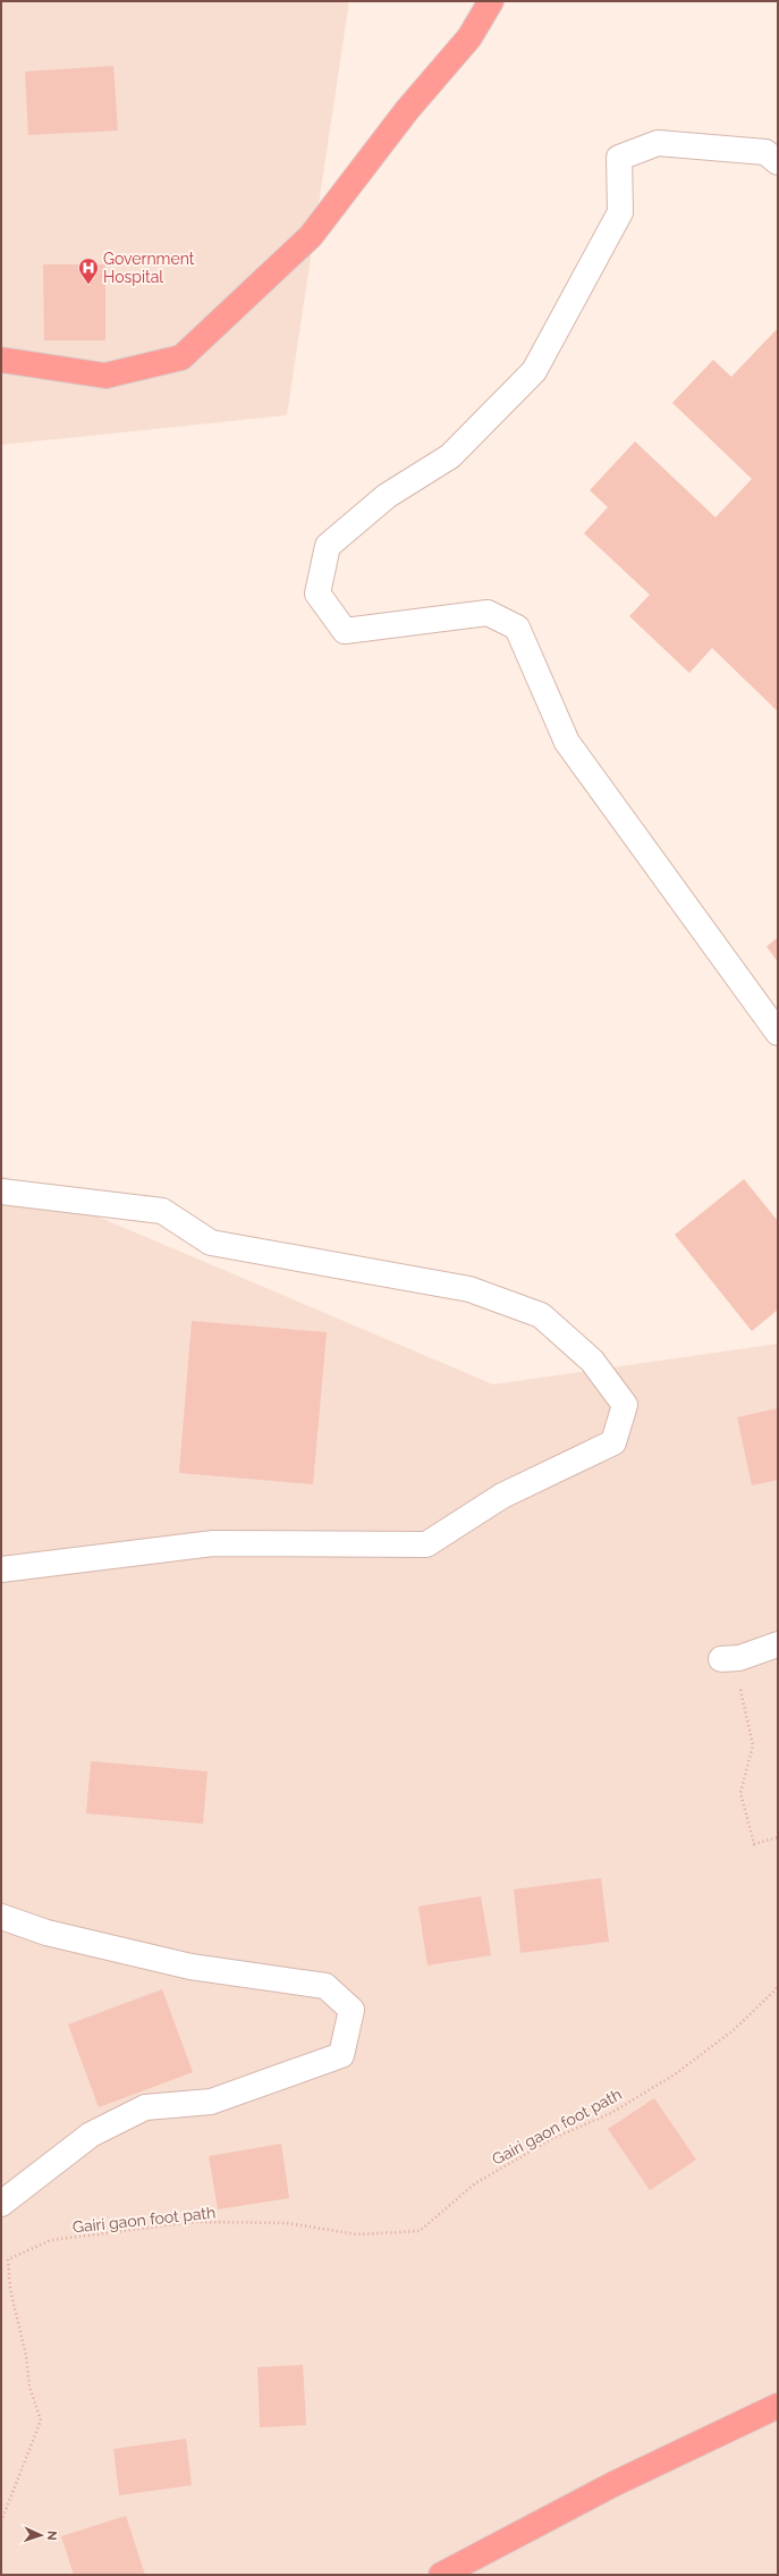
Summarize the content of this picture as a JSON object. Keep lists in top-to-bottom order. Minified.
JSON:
{"streets":{"path":["Gairi gaon foot path"]},"places":{"hospital":["Government Hospital"]},"north":"right"}
